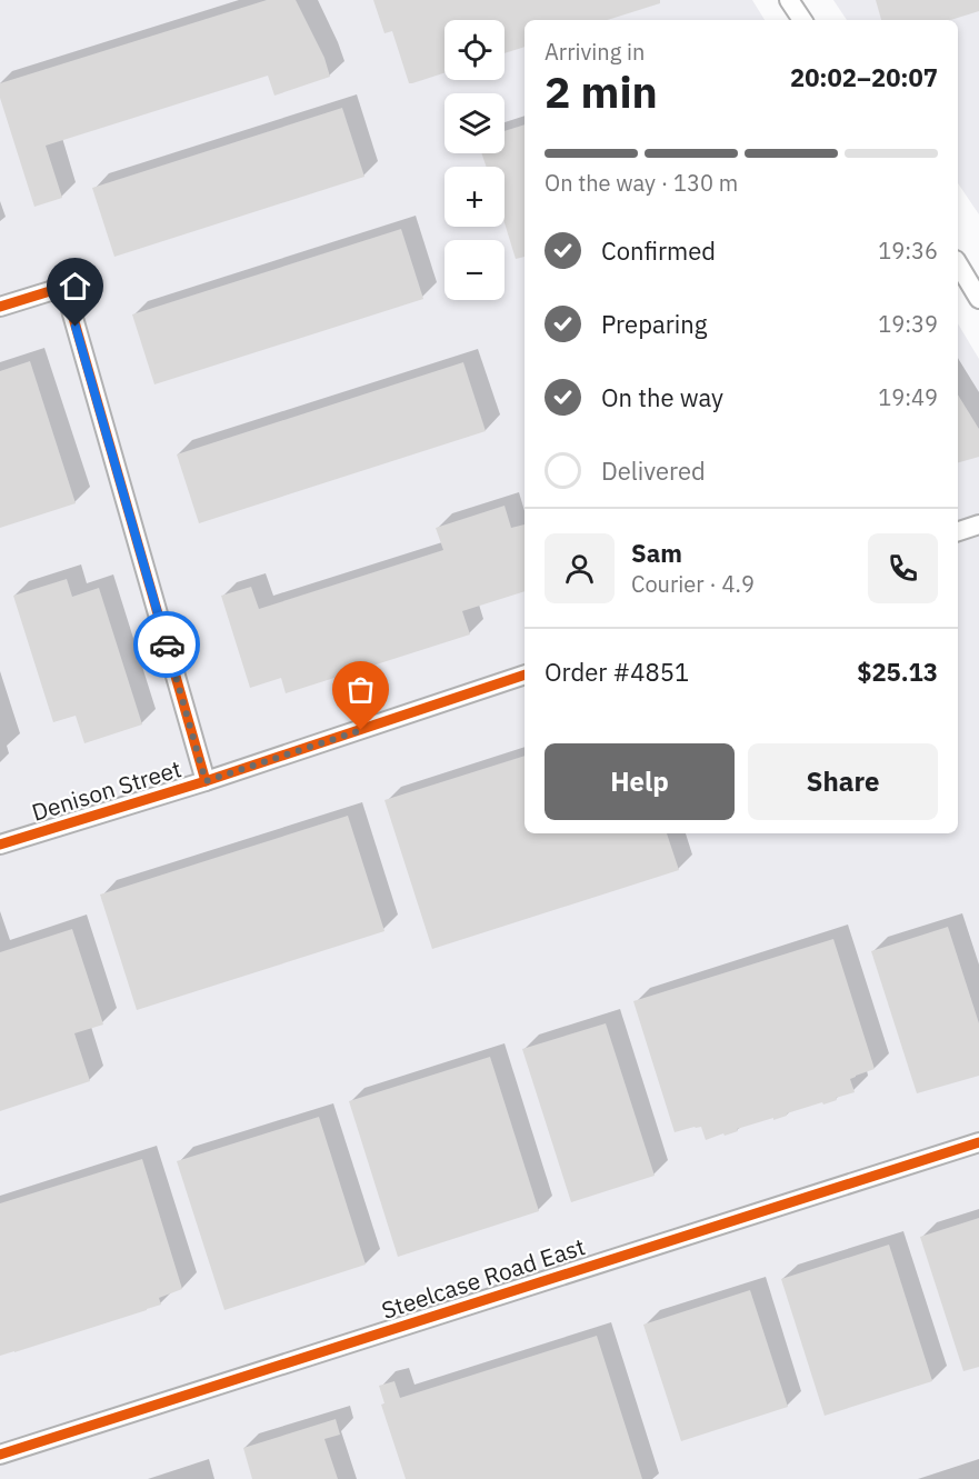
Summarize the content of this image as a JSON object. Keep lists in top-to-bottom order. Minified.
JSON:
{"streets":{"street":["Denison Street","Steelcase Road East"]},"page":{"map_buttons":["+","−"],"heading":["2 min","Arriving in","20:02–20:07"],"panel":["Sam","Courier · 4.9","Order #4851","$25.13"],"bar":"On the way · 130 m","list":[["Confirmed","19:36"],["Preparing","19:39"],["On the way","19:49"],"Delivered"],"buttons":["Help","Share"]}}
